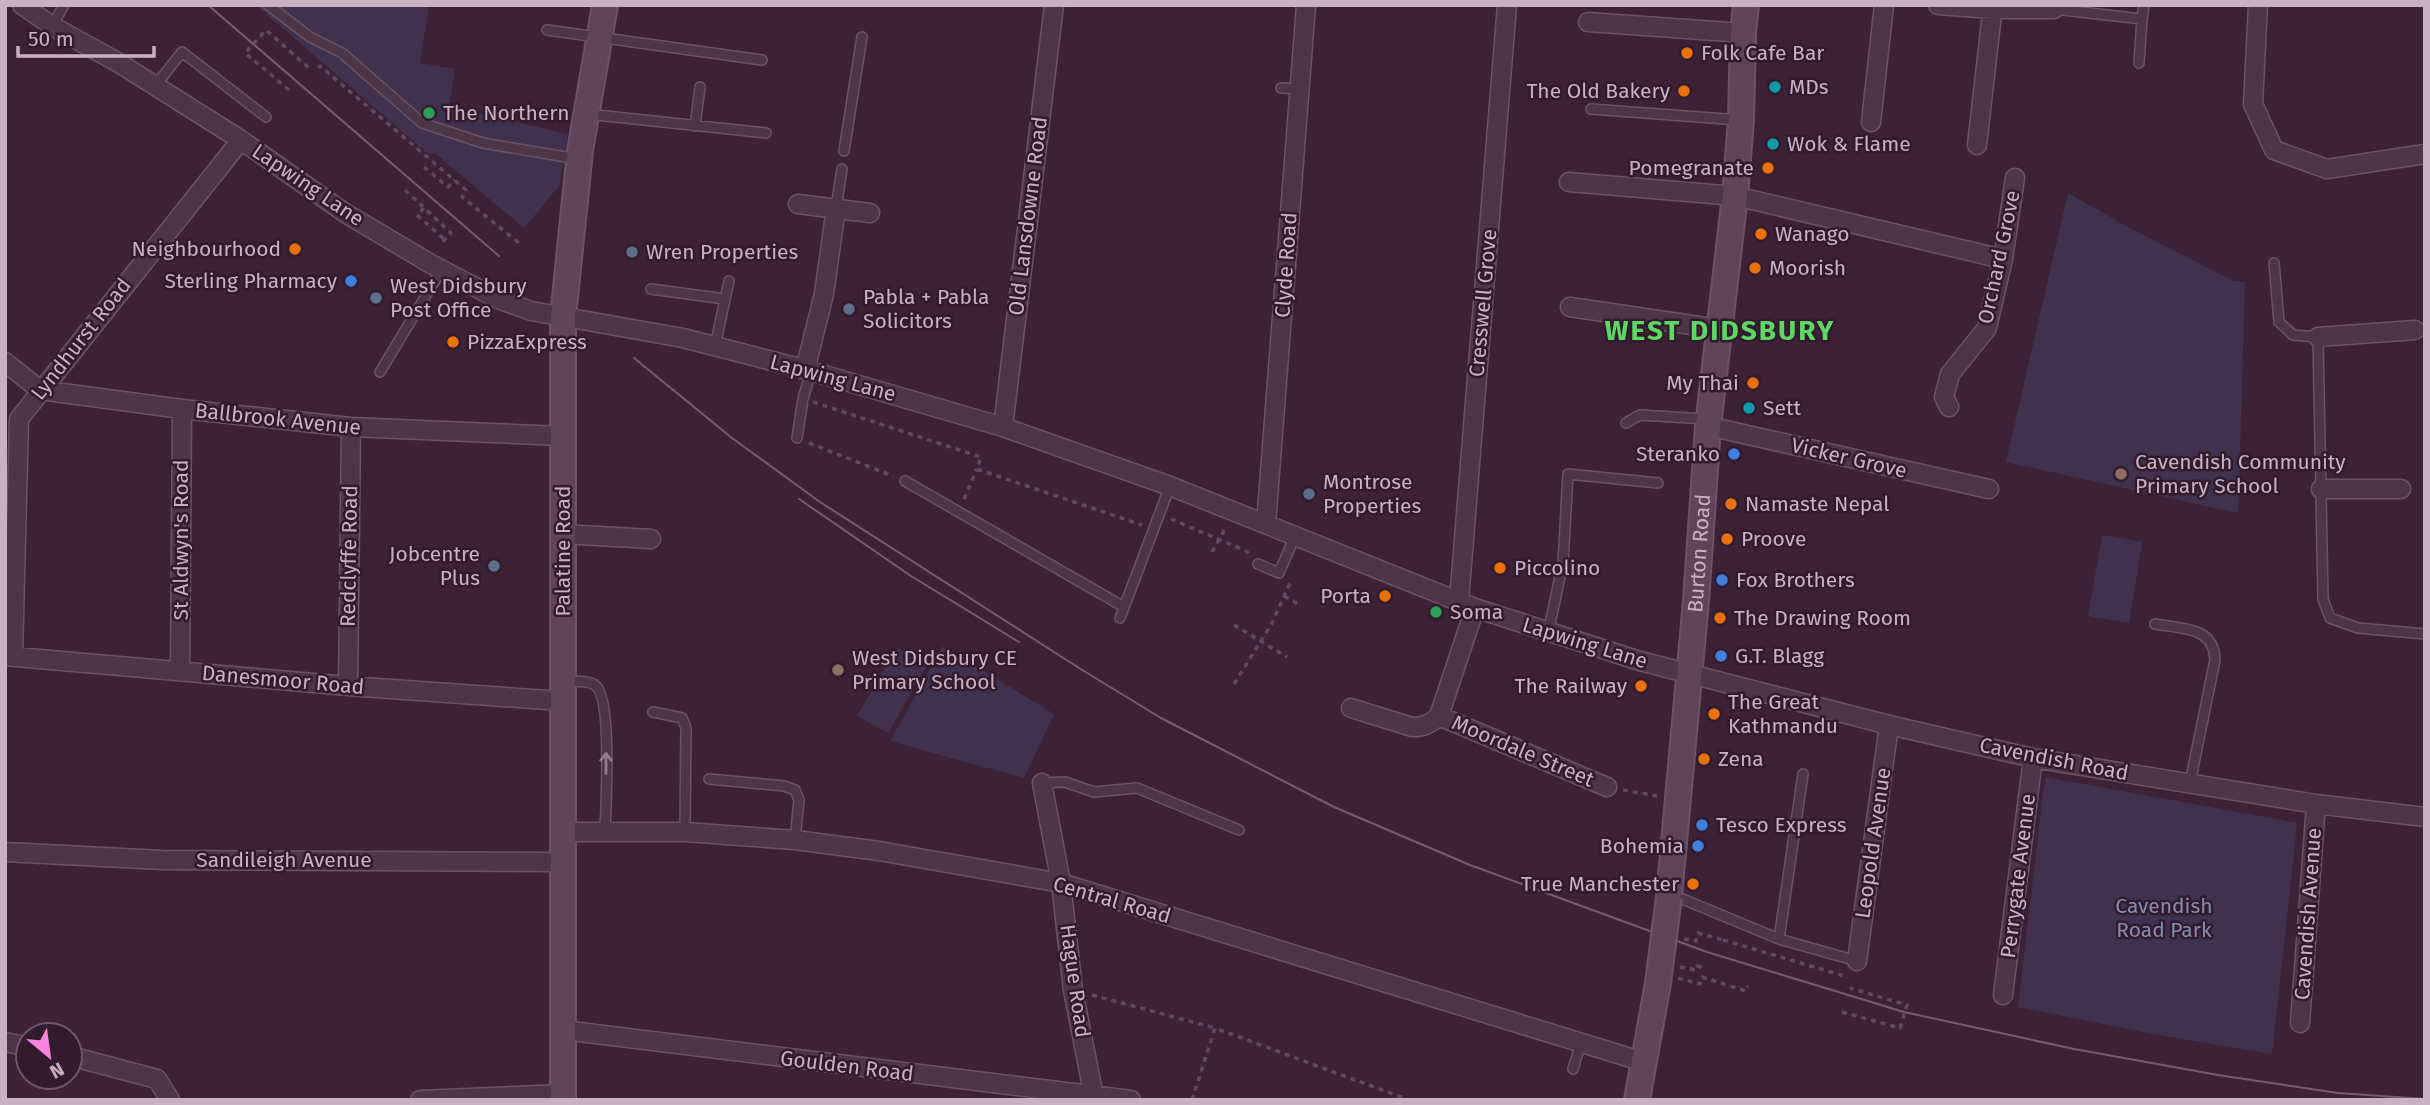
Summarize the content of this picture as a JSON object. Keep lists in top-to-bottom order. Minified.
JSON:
{"streets":{"street":["Lapwing Lane","Old Lansdowne Road","Orchard Grove","Clyde Road","Cresswell Grove","Lyndhurst Road","Ballbrook Avenue","Vicker Grove","St Aldwyn's Road","Palatine Road","Burton Road","Redclyffe Road","Danesmoor Road","Moordale Street","Cavendish Road","Leopold Avenue","Sandileigh Avenue","Perrygate Avenue","Central Road","Cavendish Avenue","Hague Road","Goulden Road"]},"crossings":[["Lapwing Lane","Old Lansdowne Road"],["Lapwing Lane","Clyde Road"],["Lapwing Lane","Cresswell Grove"],["Lapwing Lane","Lyndhurst Road"],["Lapwing Lane","Palatine Road"],["Lapwing Lane","Burton Road"],["Lapwing Lane","Cavendish Road"],["Cresswell Grove","Moordale Street"],["Lyndhurst Road","Ballbrook Avenue"],["Lyndhurst Road","Danesmoor Road"],["Ballbrook Avenue","St Aldwyn's Road"],["Ballbrook Avenue","Palatine Road"],["Ballbrook Avenue","Redclyffe Road"],["Vicker Grove","Burton Road"],["St Aldwyn's Road","Danesmoor Road"],["Palatine Road","Danesmoor Road"],["Palatine Road","Sandileigh Avenue"],["Palatine Road","Central Road"],["Palatine Road","Goulden Road"],["Burton Road","Cavendish Road"],["Burton Road","Central Road"],["Redclyffe Road","Danesmoor Road"],["Cavendish Road","Leopold Avenue"],["Cavendish Road","Perrygate Avenue"],["Cavendish Road","Cavendish Avenue"],["Central Road","Hague Road"],["Hague Road","Goulden Road"]],"districts":["WEST DIDSBURY"],"parks":["Cavendish Road Park"],"places":["Folk Cafe Bar","MDs","The Old Bakery","The Northern","Wok & Flame","Pomegranate","Wanago","Neighbourhood","Wren Properties","Moorish","Sterling Pharmacy","West Didsbury Post Office","Pabla + Pabla Solicitors","PizzaExpress","My Thai","Sett","Steranko","Cavendish Community Primary School","Montrose Properties","Namaste Nepal","Proove","Jobcentre Plus","Piccolino","Fox Brothers","Porta","Soma","The Drawing Room","G.T. Blagg","West Didsbury CE Primary School","The Railway","The Great Kathmandu","Zena","Tesco Express","Bohemia","True Manchester"],"scale_bar":"50 m","north":"bottom right"}
